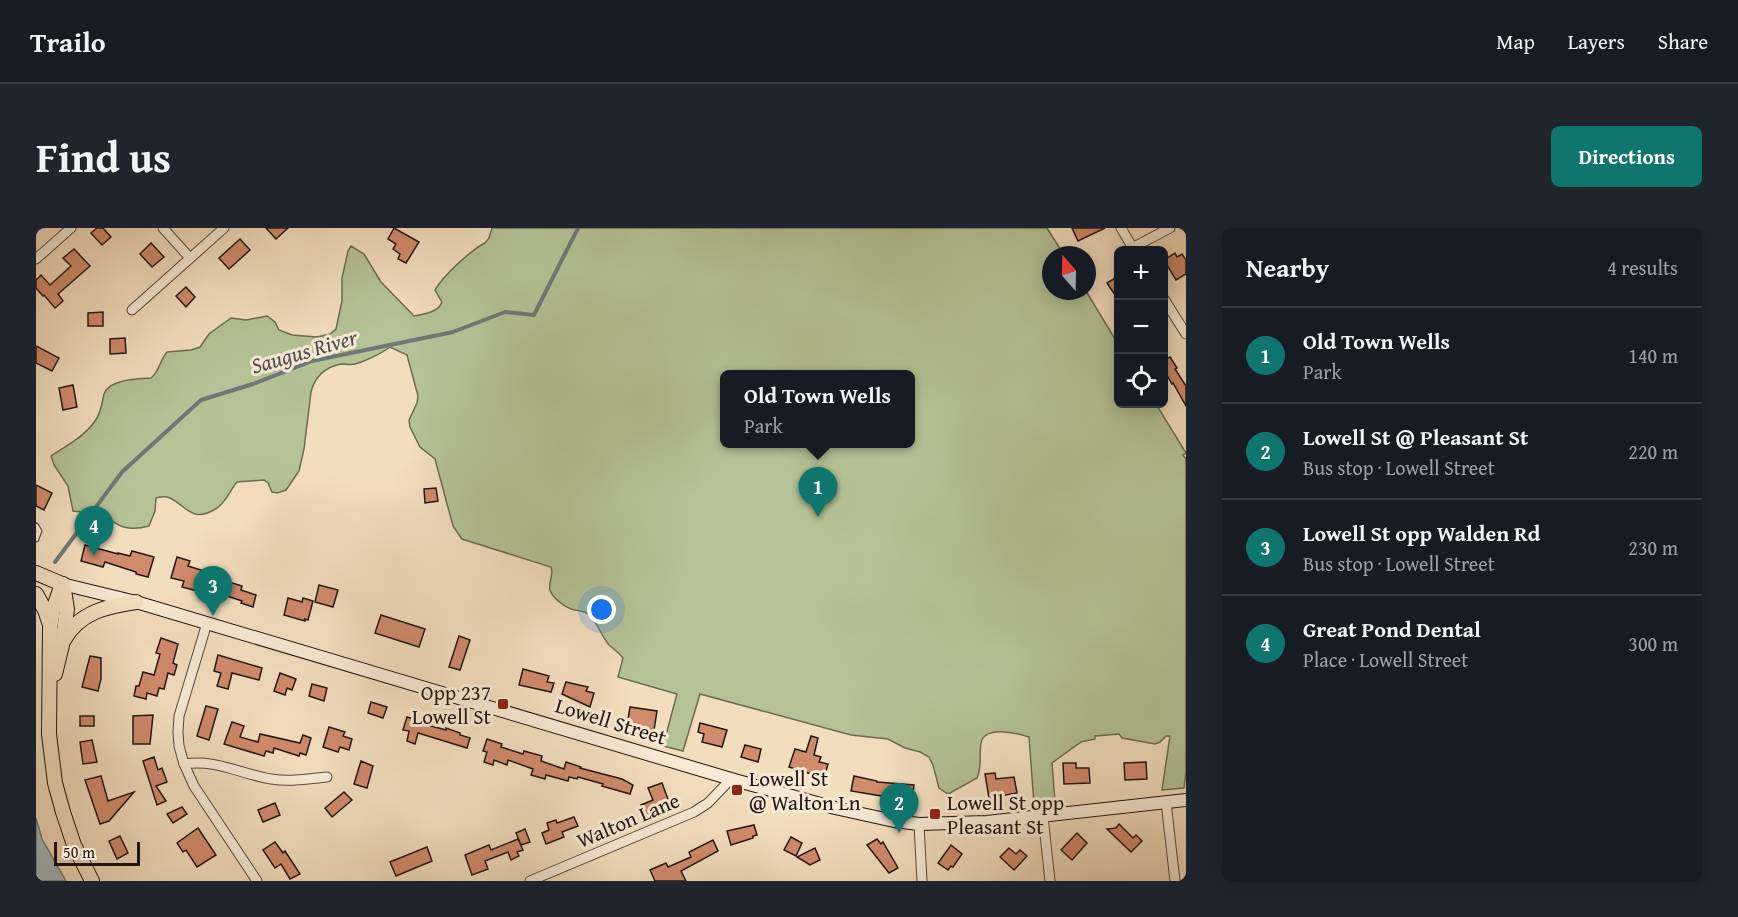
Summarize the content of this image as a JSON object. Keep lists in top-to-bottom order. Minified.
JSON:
{"streets":{"main road":["Lowell Street"],"street":["Walton Lane"]},"crossings":[["Lowell Street","Walton Lane"]],"water":["Saugus River"],"places":{"transit":["Opp 237 Lowell St","Lowell St @ Walton Ln","Lowell St opp Pleasant St"]},"scale_bar":"50 m","north":"top","page":{"header":"Trailo","nav":["Map","Layers","Share"],"title":"Find us","buttons":"Directions","heading":["Nearby","4 results"],"map_buttons":["+","−"],"list":[{"mark":"1","name":"Old Town Wells","note":"Park","value":"140 m"},{"mark":"2","name":"Lowell St @ Pleasant St","note":"Bus stop · Lowell Street","value":"220 m"},{"mark":"3","name":"Lowell St opp Walden Rd","note":"Bus stop · Lowell Street","value":"230 m"},{"mark":"4","name":"Great Pond Dental","note":"Place · Lowell Street","value":"300 m"}],"popup":["Old Town Wells","Park"],"pins":["1","4","3","2"],"scale":"50 m"}}
